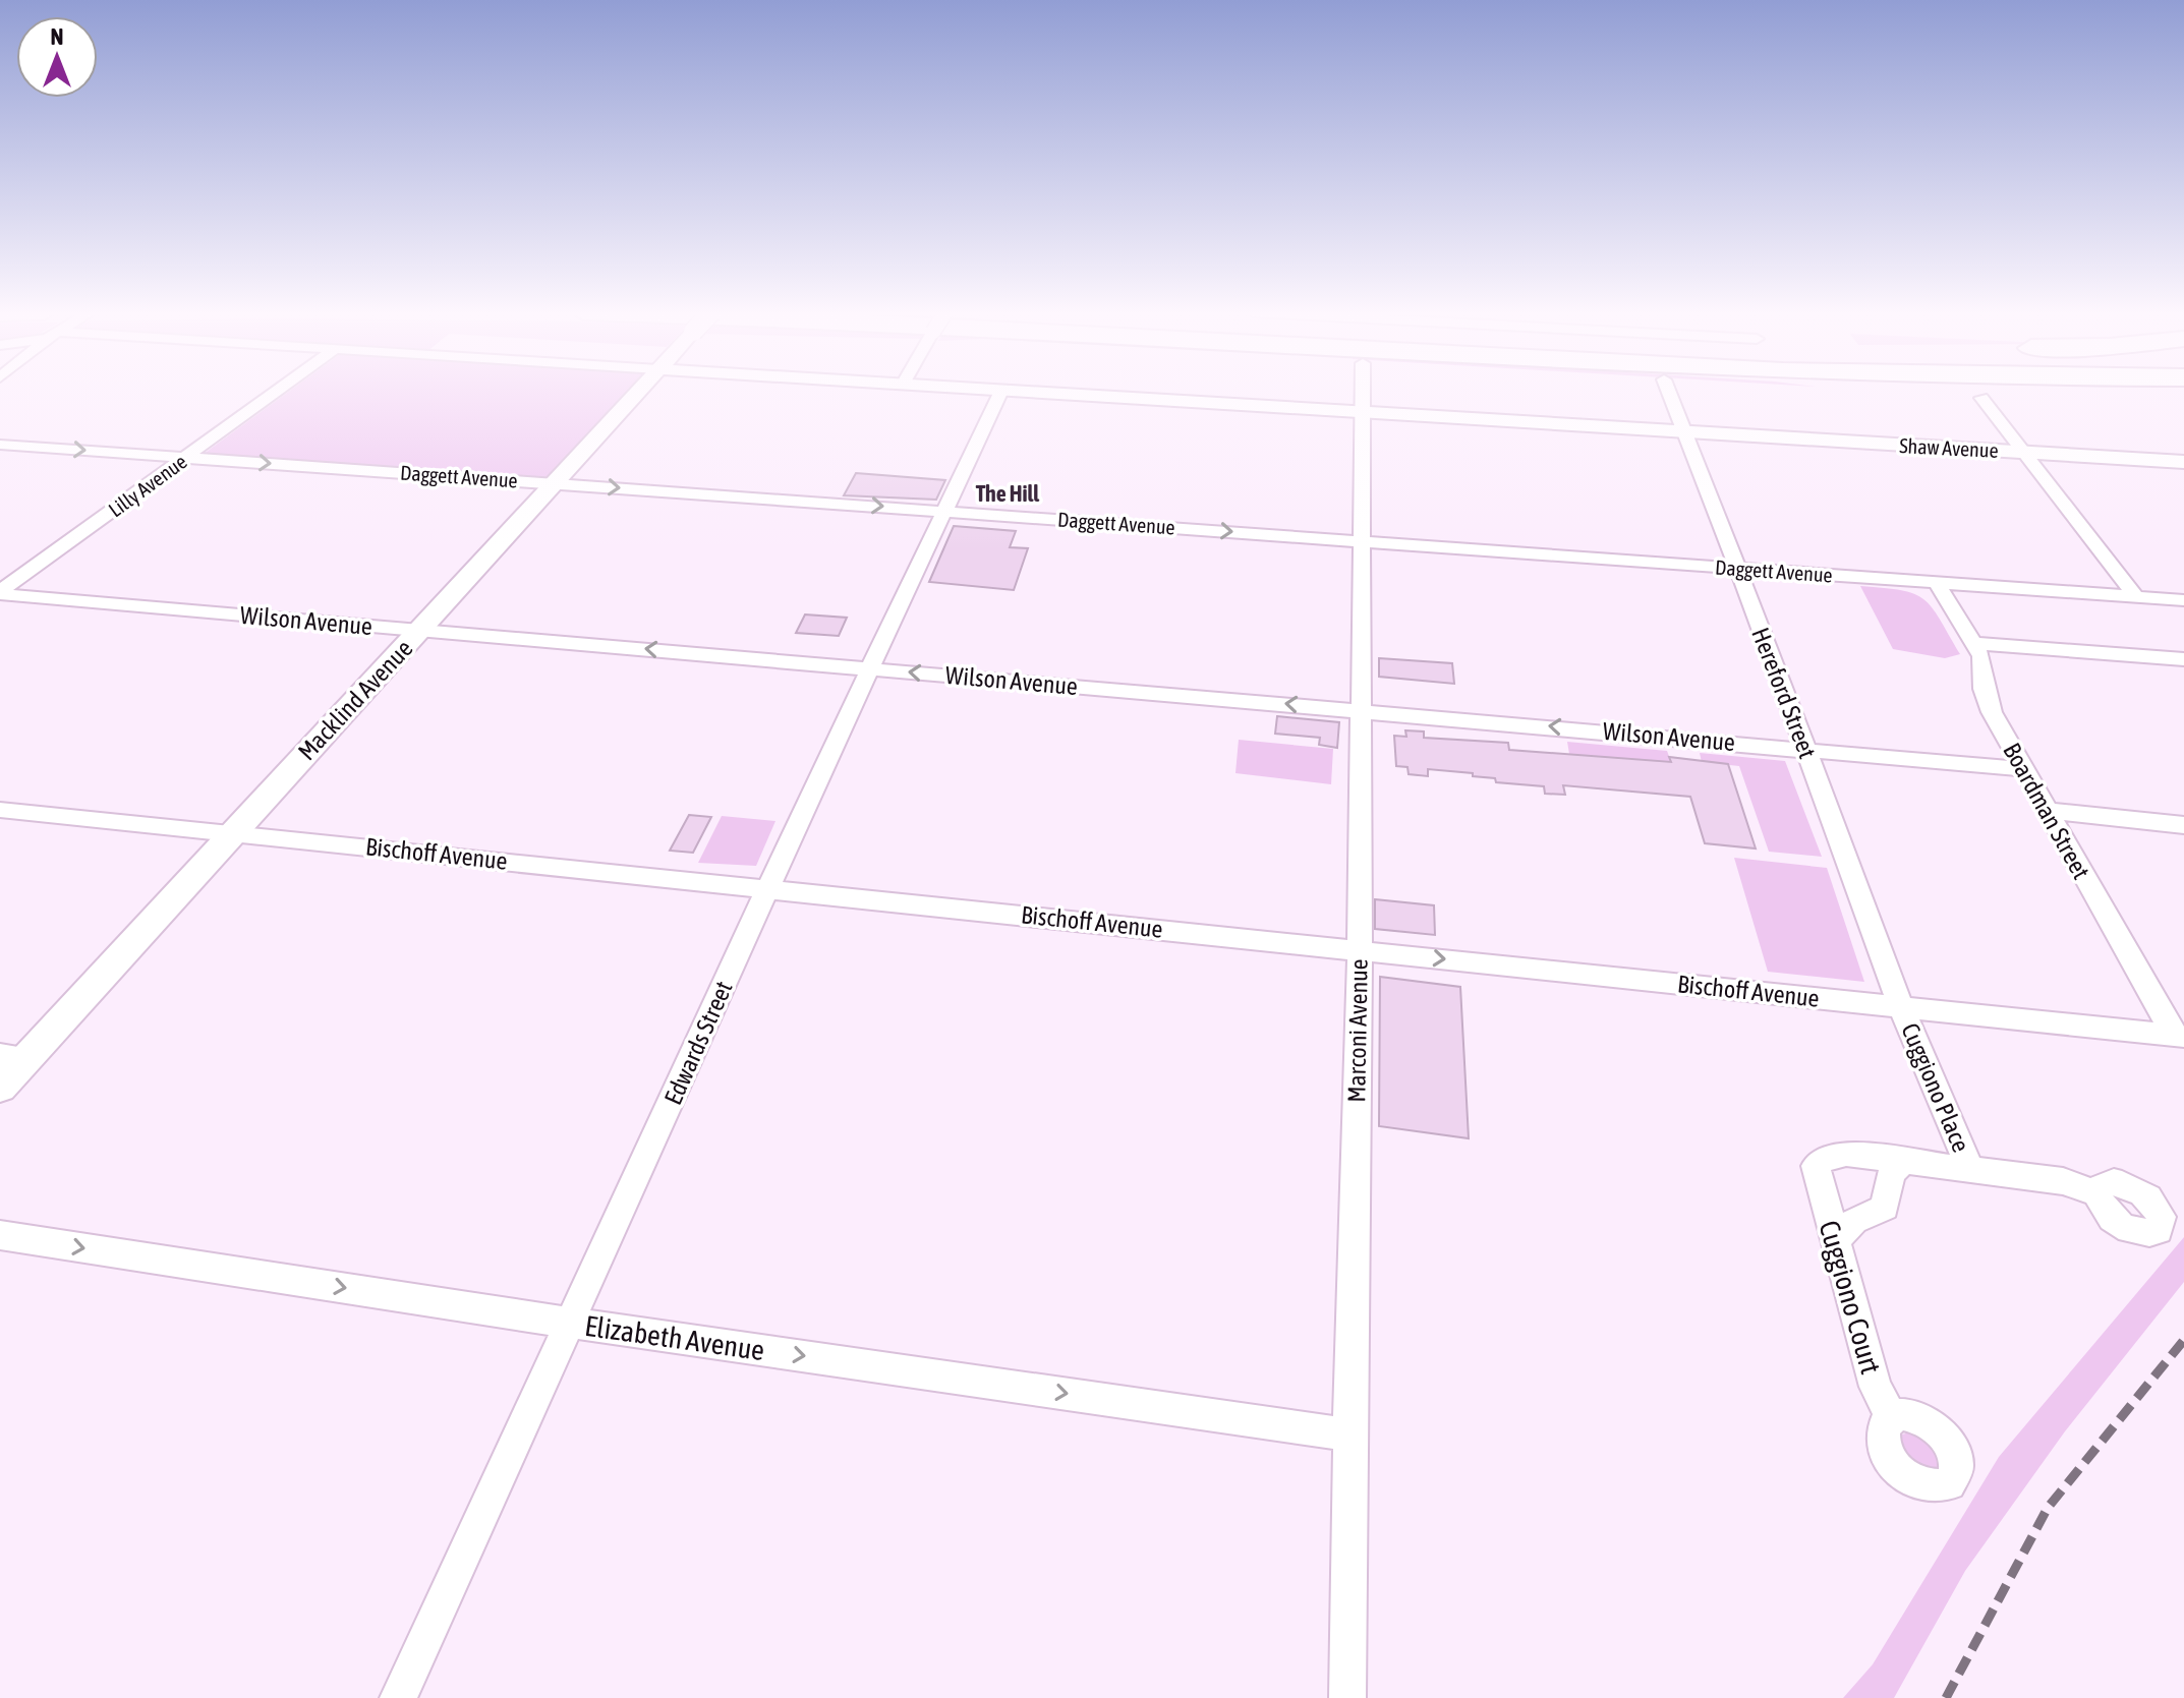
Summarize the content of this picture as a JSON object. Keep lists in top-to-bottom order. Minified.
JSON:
{"streets":{"street":["Shaw Avenue","Daggett Avenue","Lilly Avenue","Wilson Avenue","Hereford Street","Macklind Avenue","Boardman Street","Bischoff Avenue","Marconi Avenue","Edwards Street","Cuggiono Place","Cuggiono Court","Elizabeth Avenue"]},"crossings":[["Shaw Avenue","Hereford Street"],["Shaw Avenue","Marconi Avenue"],["Daggett Avenue","Lilly Avenue"],["Daggett Avenue","Hereford Street"],["Daggett Avenue","Macklind Avenue"],["Daggett Avenue","Boardman Street"],["Daggett Avenue","Marconi Avenue"],["Daggett Avenue","Edwards Street"],["Lilly Avenue","Wilson Avenue"],["Wilson Avenue","Hereford Street"],["Wilson Avenue","Macklind Avenue"],["Wilson Avenue","Boardman Street"],["Wilson Avenue","Marconi Avenue"],["Wilson Avenue","Edwards Street"],["Hereford Street","Bischoff Avenue"],["Hereford Street","Cuggiono Place"],["Macklind Avenue","Bischoff Avenue"],["Boardman Street","Bischoff Avenue"],["Bischoff Avenue","Marconi Avenue"],["Bischoff Avenue","Edwards Street"],["Bischoff Avenue","Cuggiono Place"],["Marconi Avenue","Elizabeth Avenue"],["Edwards Street","Elizabeth Avenue"],["Cuggiono Place","Cuggiono Court"]],"one_way":["Daggett Avenue","Wilson Avenue","Elizabeth Avenue"],"districts":["The Hill"],"north":"top"}
